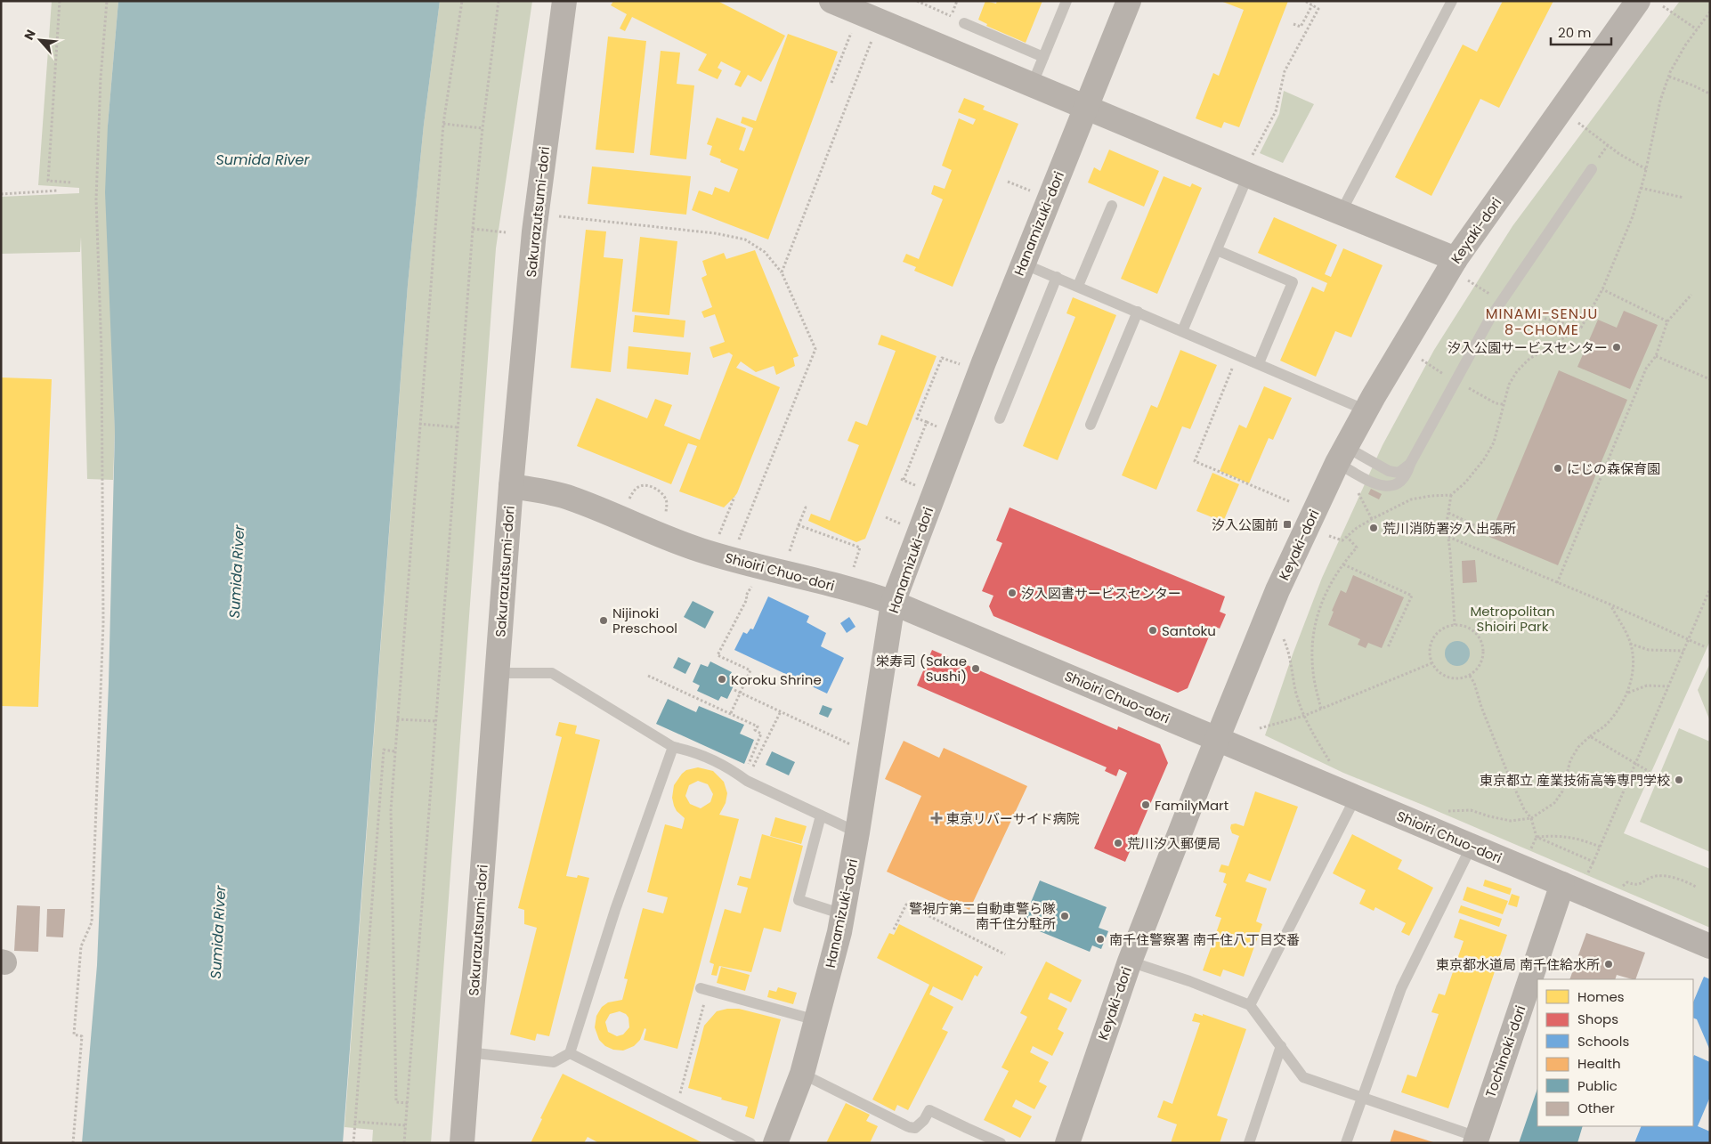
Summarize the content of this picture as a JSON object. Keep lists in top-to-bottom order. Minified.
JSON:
{"streets":{"street":["Sakurazutsumi-dori","Hanamizuki-dori","Keyaki-dori","Shioiri Chuo-dori","Tochinoki-dori"]},"crossings":[["Sakurazutsumi-dori","Shioiri Chuo-dori"],["Hanamizuki-dori","Shioiri Chuo-dori"],["Keyaki-dori","Shioiri Chuo-dori"],["Shioiri Chuo-dori","Tochinoki-dori"]],"districts":["MINAMI-SENJU 8-CHOME"],"water":["Sumida River"],"parks":["Metropolitan Shioiri Park"],"places":{"other":["汐入公園サービスセンター","にじの森保育園","荒川消防署汐入出張所","汐入図書サービスセンター","Nijinoki Preschool","Santoku","栄寿司 (Sakae Sushi)","Koroku Shrine","東京都立 産業技術高等専門学校","FamilyMart","荒川汐入郵便局","警視庁第二自動車警ら隊 南千住分駐所","南千住警察署 南千住八丁目交番","東京都水道局 南千住給水所"],"transit":["汐入公園前"],"health":["東京リバーサイド病院"]},"legend":["Homes","Shops","Schools","Health","Public","Other"],"scale_bar":"20 m","north":"top left"}
